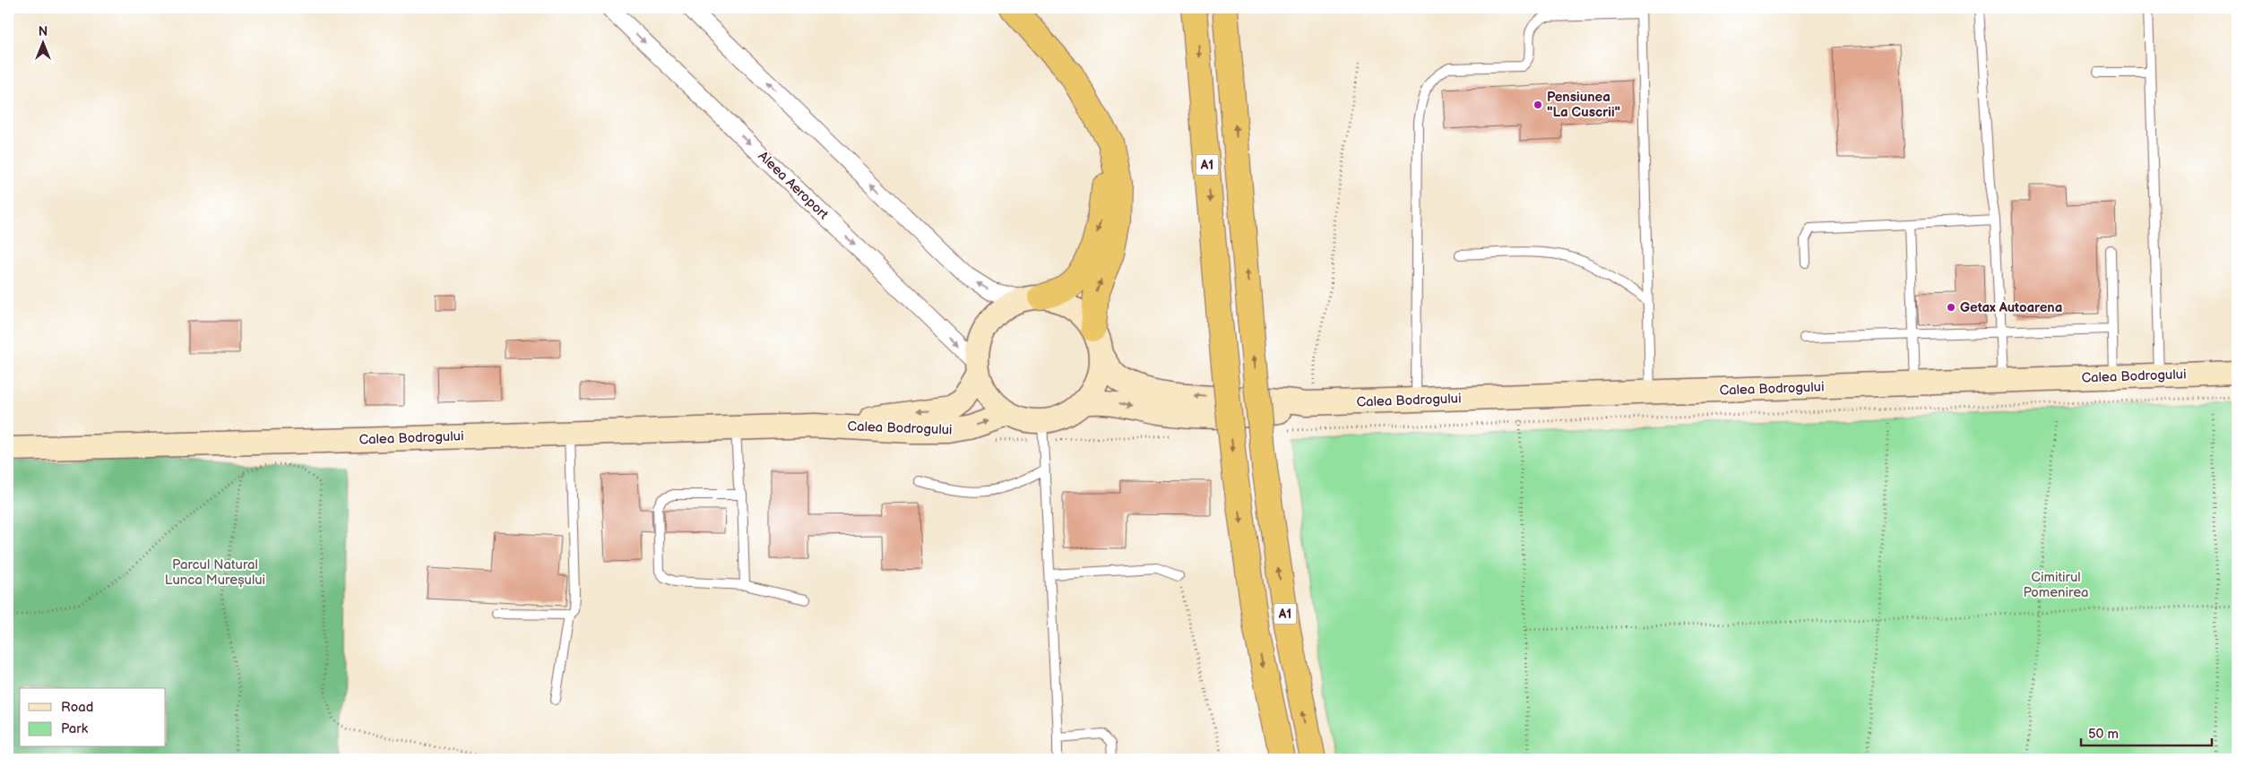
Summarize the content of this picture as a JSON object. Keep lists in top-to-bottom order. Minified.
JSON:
{"streets":{"highway":["A1"],"main road":["Calea Bodrogului"],"street":["Aleea Aeroport"]},"crossings":[["Aleea Aeroport","Calea Bodrogului"]],"parks":["Parcul Natural Lunca Mureșului","Cimitirul Pomenirea"],"places":["Pensiunea \"La Cuscrii\"","Getax Autoarena"],"legend":["Road","Park"],"scale_bar":"50 m","north":"top"}
